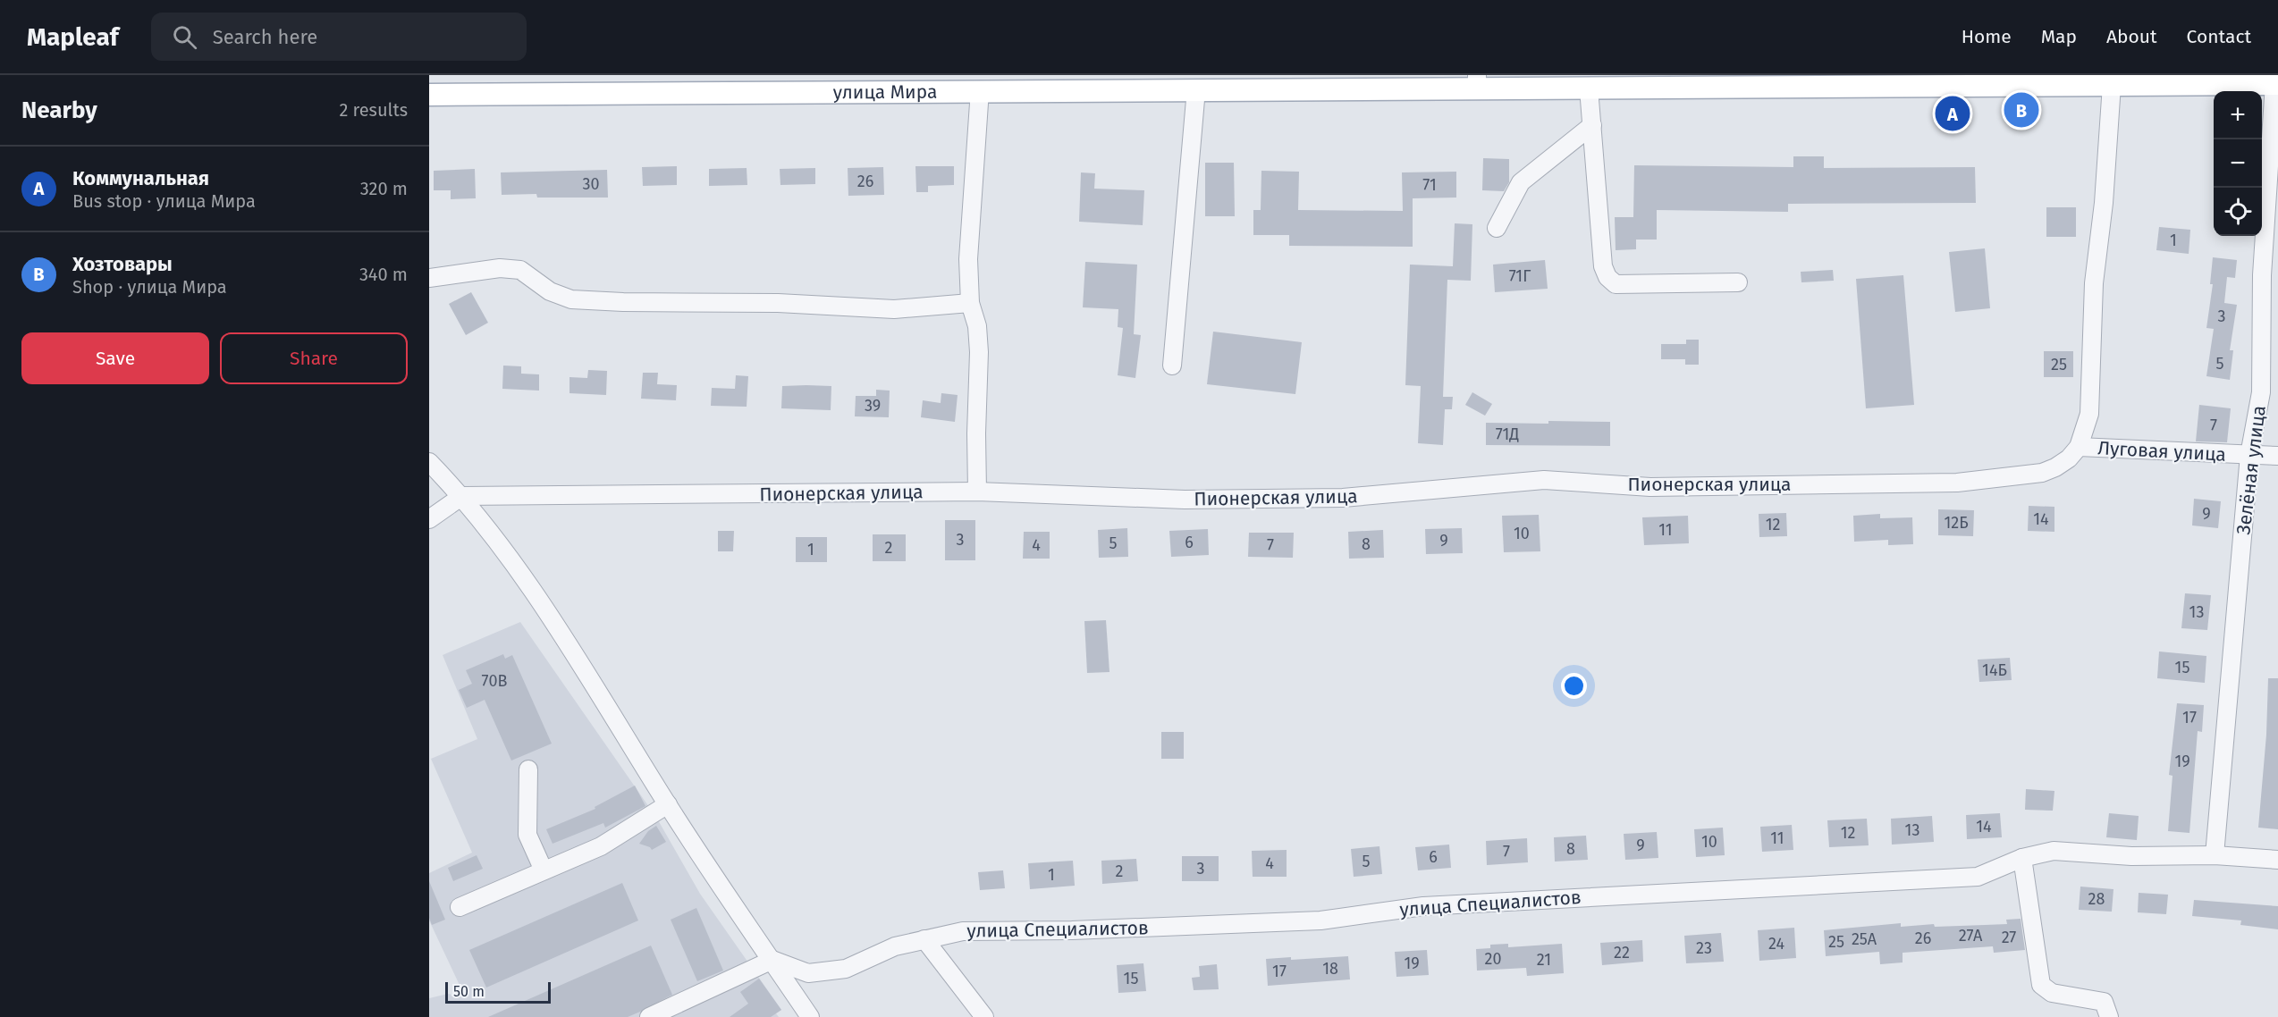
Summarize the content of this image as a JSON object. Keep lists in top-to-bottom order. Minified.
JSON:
{"streets":{"main road":["улица Мира"],"street":["Луговая улица","Зелёная улица","Пионерская улица","улица Специалистов"]},"crossings":[["улица Мира","Зелёная улица"],["Луговая улица","Зелёная улица"],["Луговая улица","Пионерская улица"],["Зелёная улица","улица Специалистов"]],"house_numbers":["26","30","71","1","71Г","3","5","25","39","7","71Д","9","14","12Б","12","11","10","3","9","6","5","8","4","7","2","1","13","15","14Б","70В","17","19","14","13","12","11","10","9","8","7","6","5","4","3","2","1","28","27А","27","26","25А","25","24","23","22","20","21","19","18","17","15"],"scale_bar":"50 m","page":{"header":"Mapleaf","search":"Search here","nav":["Home","Map","About","Contact"],"heading":["Nearby","2 results"],"pins":["B","A"],"map_buttons":["+","−"],"list":[{"mark":"A","name":"Коммунальная","note":"Bus stop · улица Мира","value":"320 m"},{"mark":"B","name":"Хозтовары","note":"Shop · улица Мира","value":"340 m"}],"buttons":["Save","Share"],"scale":"50 m"}}
